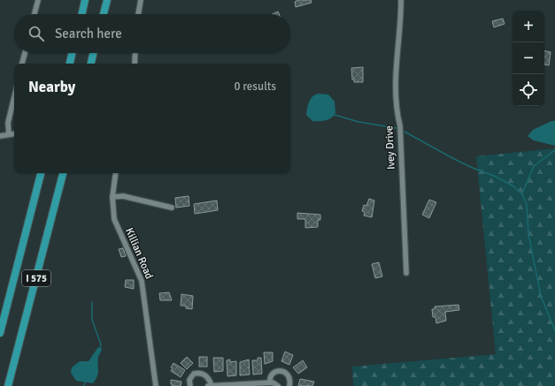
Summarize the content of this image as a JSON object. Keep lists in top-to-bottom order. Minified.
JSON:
{"streets":{"highway":["I 575"],"street":["Ivey Drive","Killian Road"]},"page":{"map_buttons":["+","−"],"search":"Search here","heading":["Nearby","0 results"]}}
